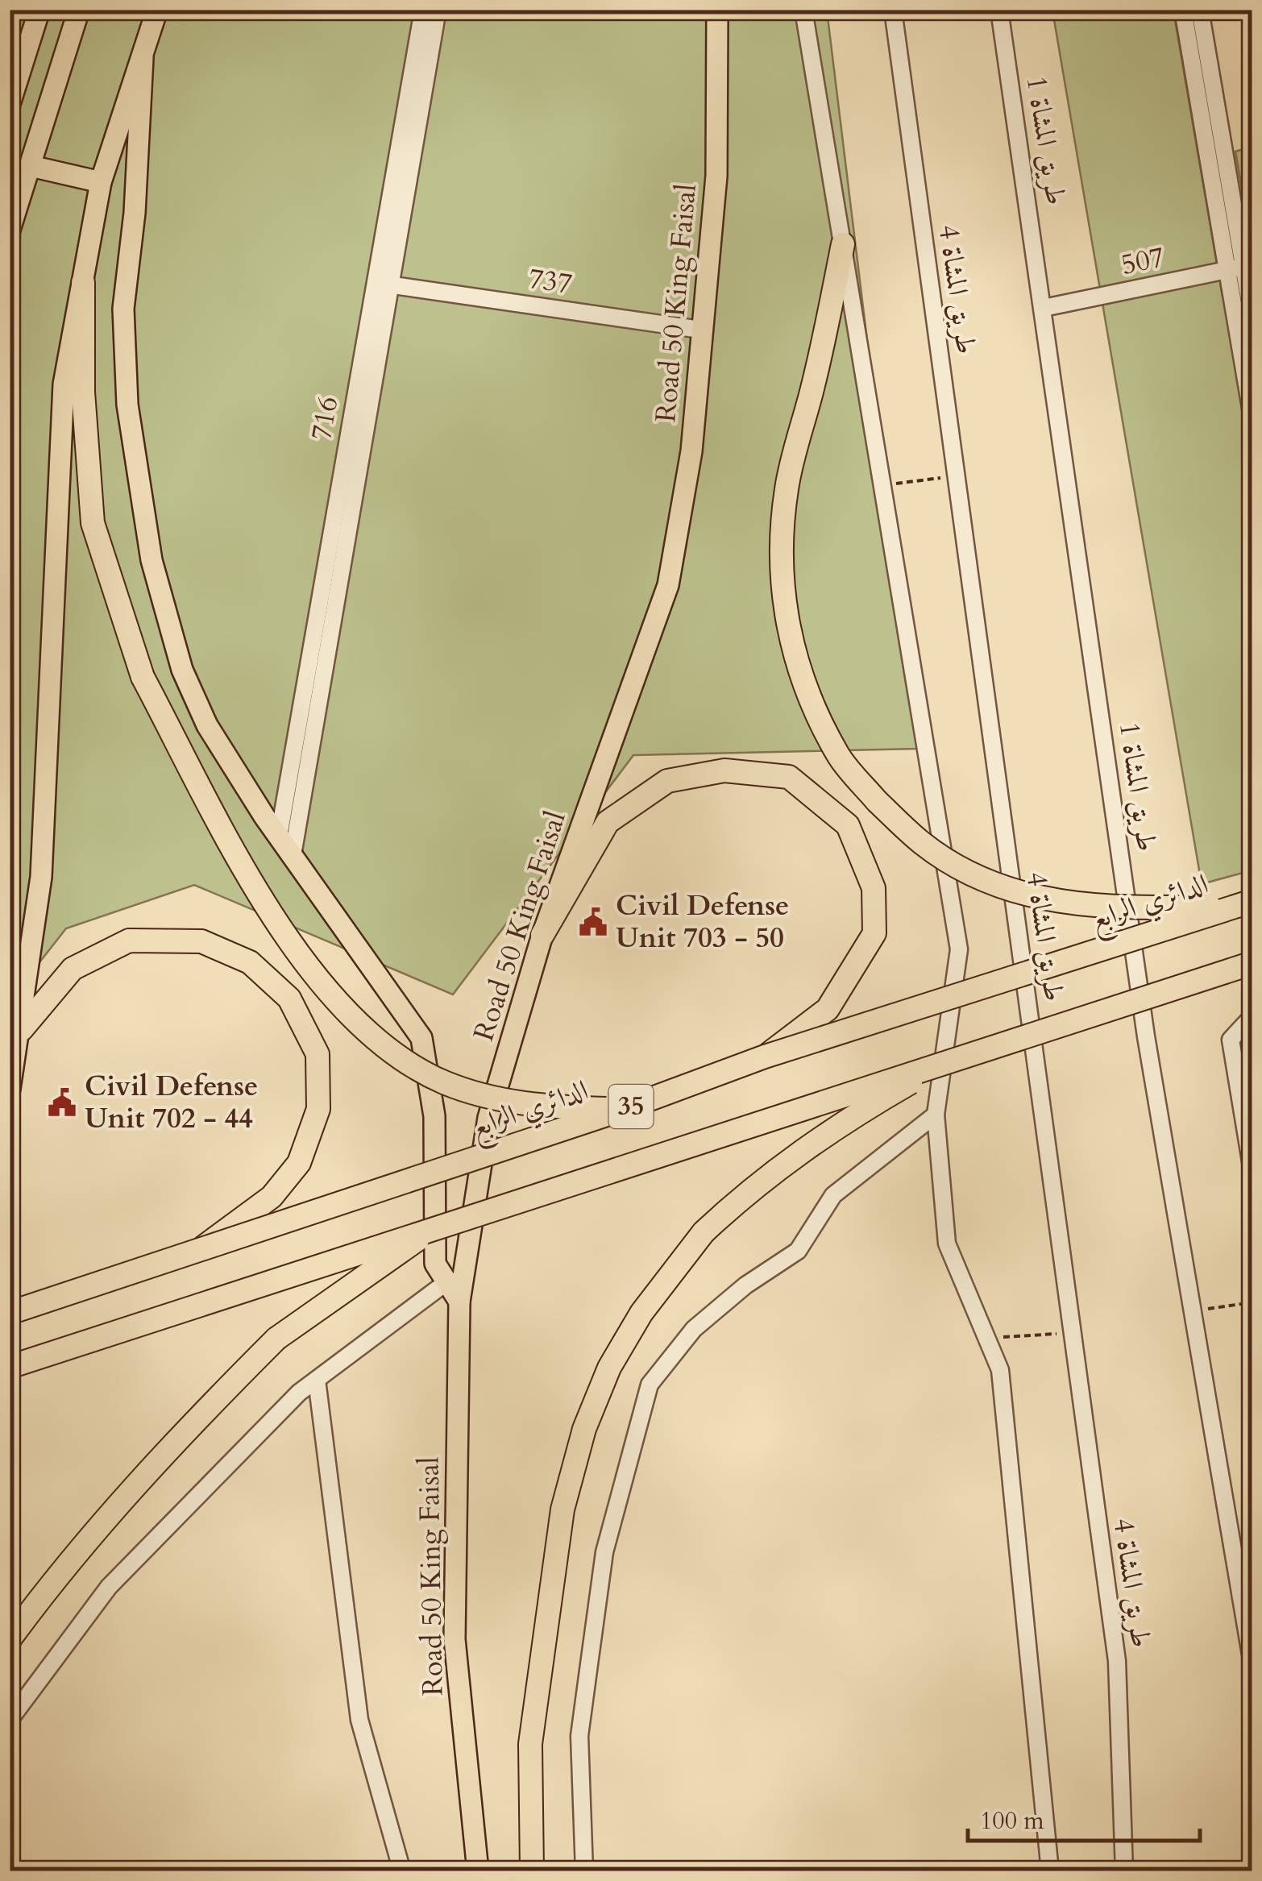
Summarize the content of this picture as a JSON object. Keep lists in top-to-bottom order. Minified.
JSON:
{"streets":{"highway":["الدائري الرابع","35"],"main road":["Road 50 King Faisal"],"street":["طريق المشاة 1","507","737","طريق المشاة 4","716"]},"crossings":[["طريق المشاة 1","507"],["737","Road 50 King Faisal"]],"places":{"public building":["Civil Defense Unit 703 - 50","Civil Defense Unit 702 - 44"]},"scale_bar":"100 m"}
